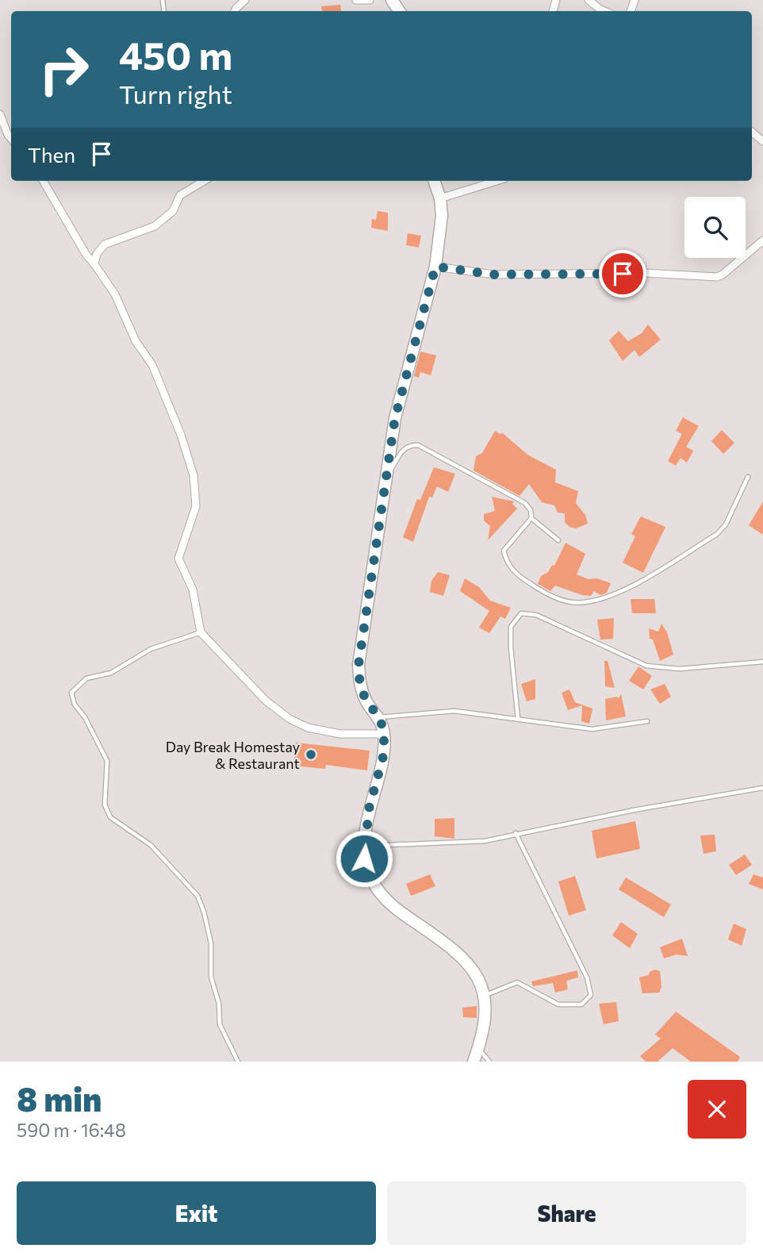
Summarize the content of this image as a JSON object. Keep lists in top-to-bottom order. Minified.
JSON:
{"places":["Day Break Homestay & Restaurant"],"page":{"turn":["450 m","Turn right"],"then":"Then","heading":["8 min","590 m · 16:48"],"buttons":["Exit","Share"]}}
